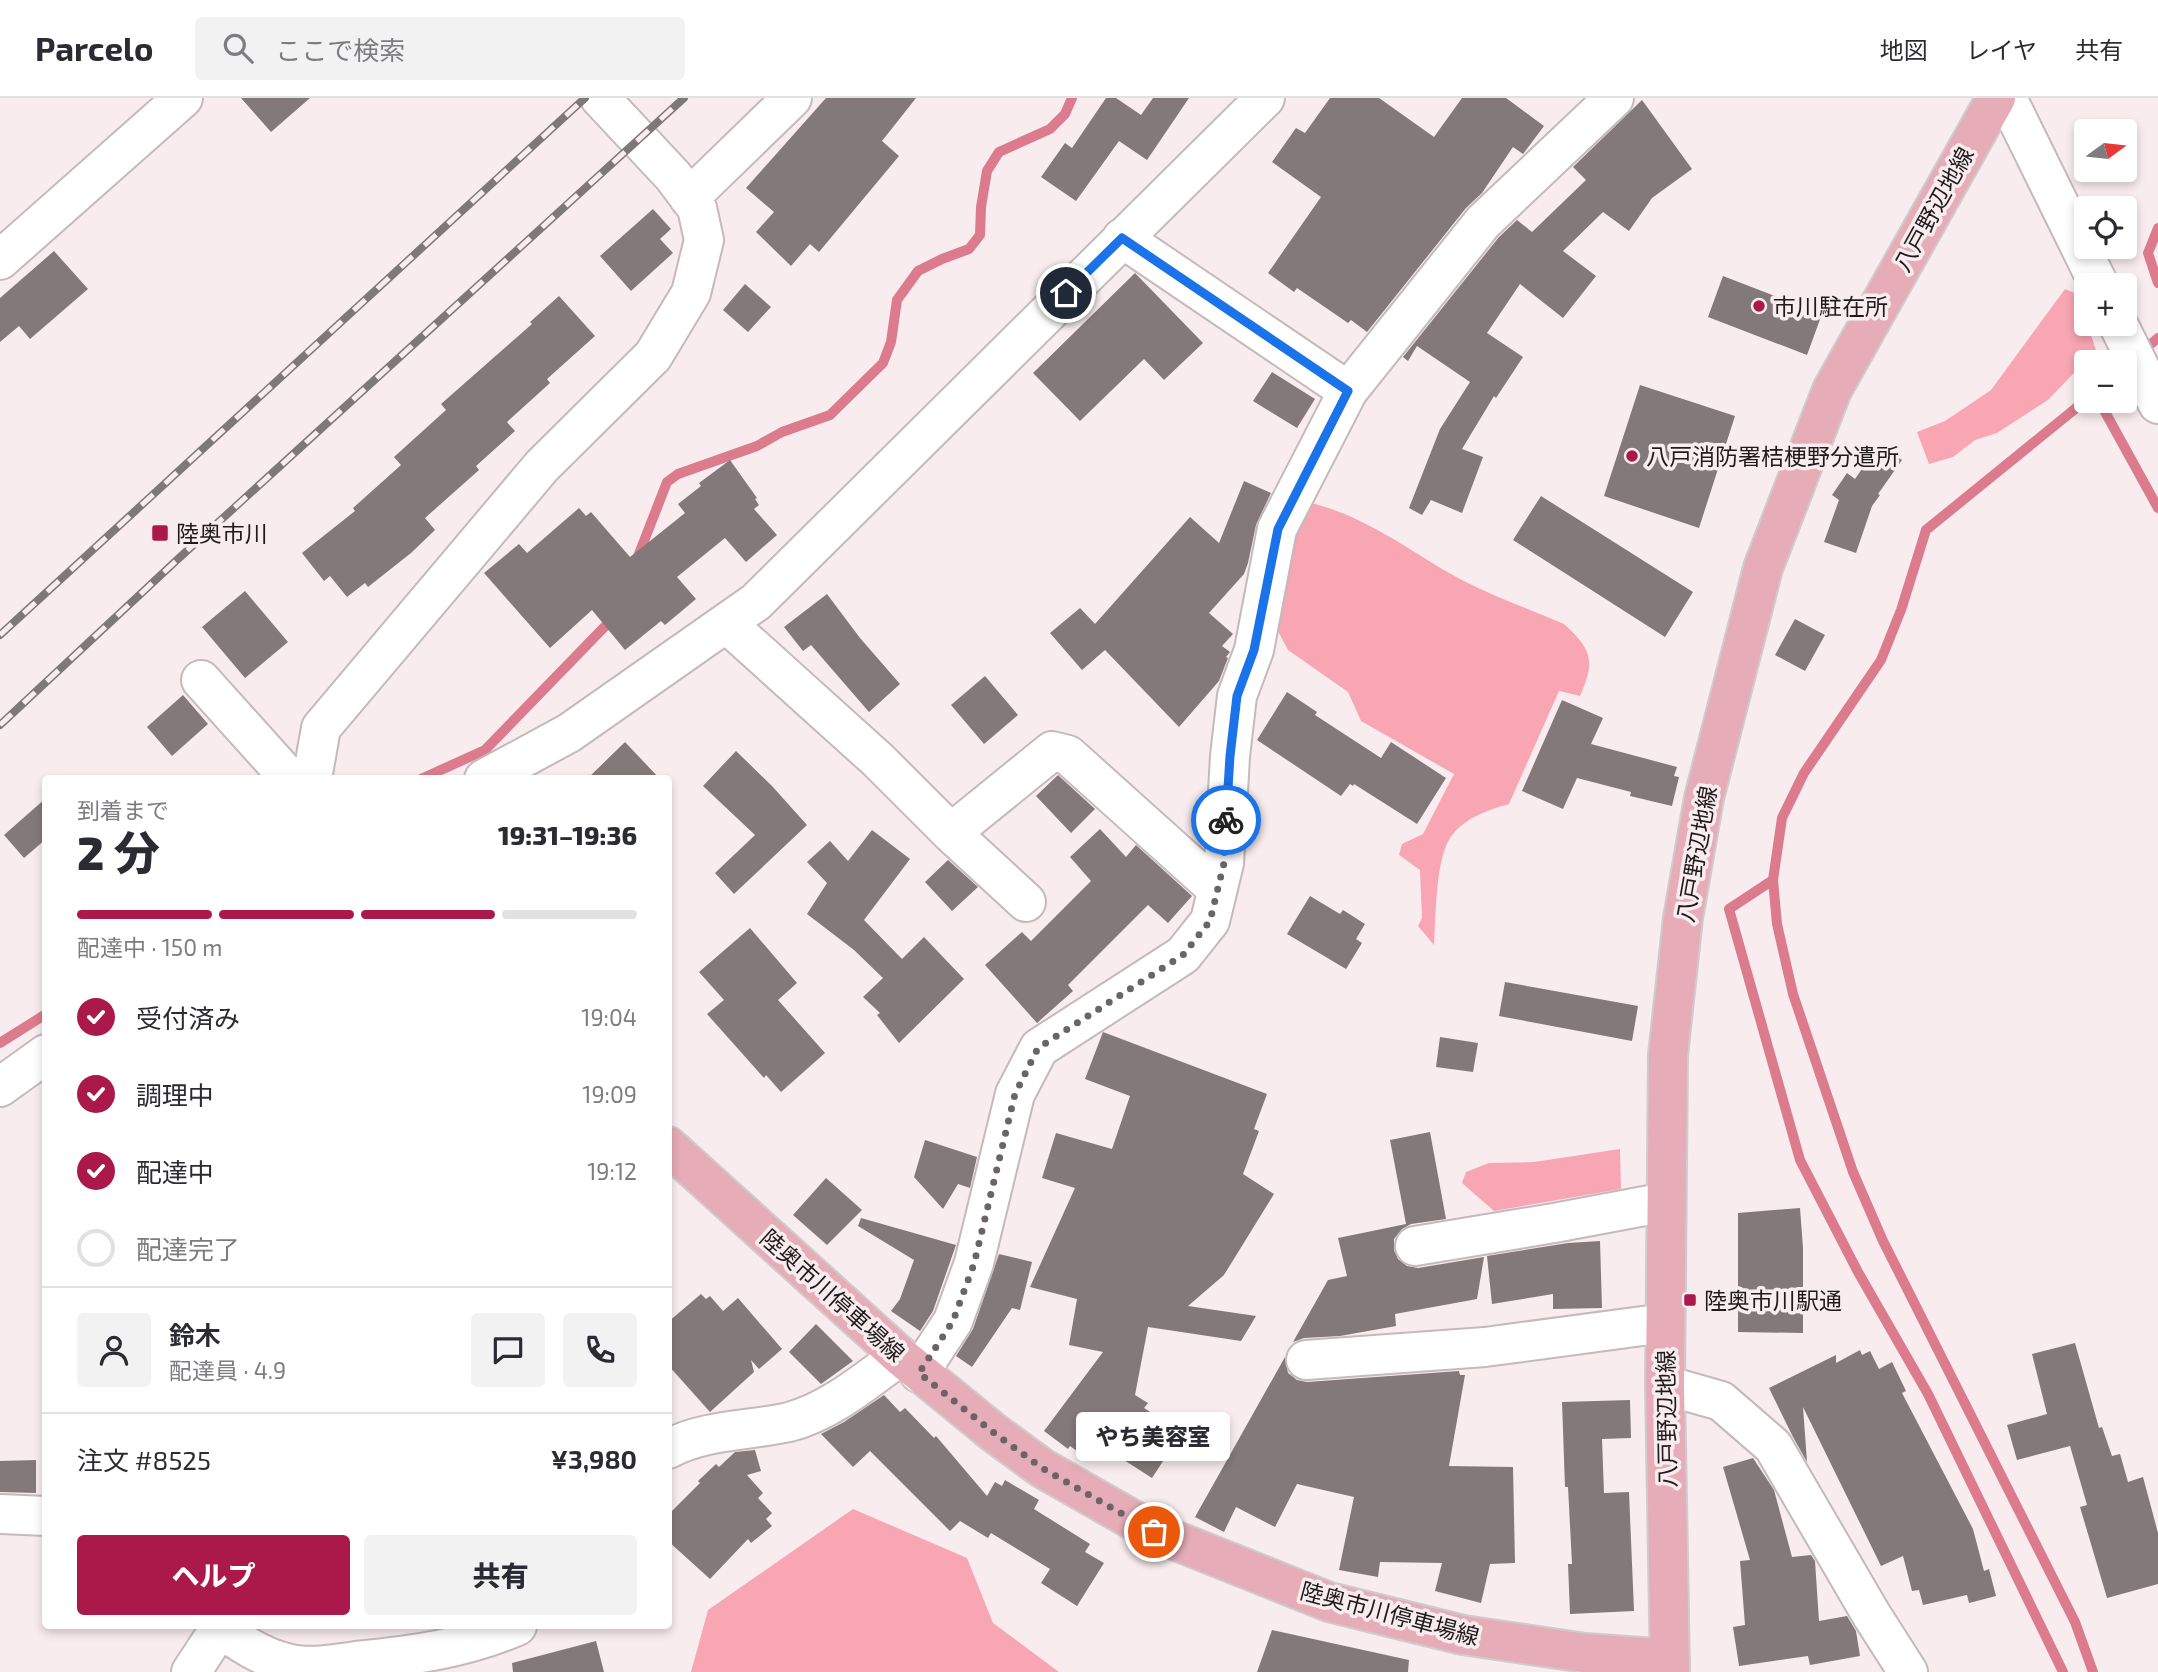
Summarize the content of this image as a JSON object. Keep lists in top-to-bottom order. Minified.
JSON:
{"streets":{"main road":["八戸野辺地線","陸奥市川停車場線"]},"crossings":[["八戸野辺地線","陸奥市川停車場線"]],"places":{"other":["市川駐在所","八戸消防署桔梗野分遣所","やち美容室"],"transit":["陸奥市川","陸奥市川駅通"]},"north":"right","page":{"header":"Parcelo","search":"ここで検索","nav":["地図","レイヤ","共有"],"map_buttons":["+","−"],"heading":["2 分","到着まで","19:31–19:36"],"panel":["鈴木","配達員 · 4.9","注文 #8525","¥3,980"],"bar":"配達中 · 150 m","list":[["受付済み","19:04"],["調理中","19:09"],["配達中","19:12"],"配達完了"],"bubble":"やち美容室","buttons":["ヘルプ","共有"]}}
